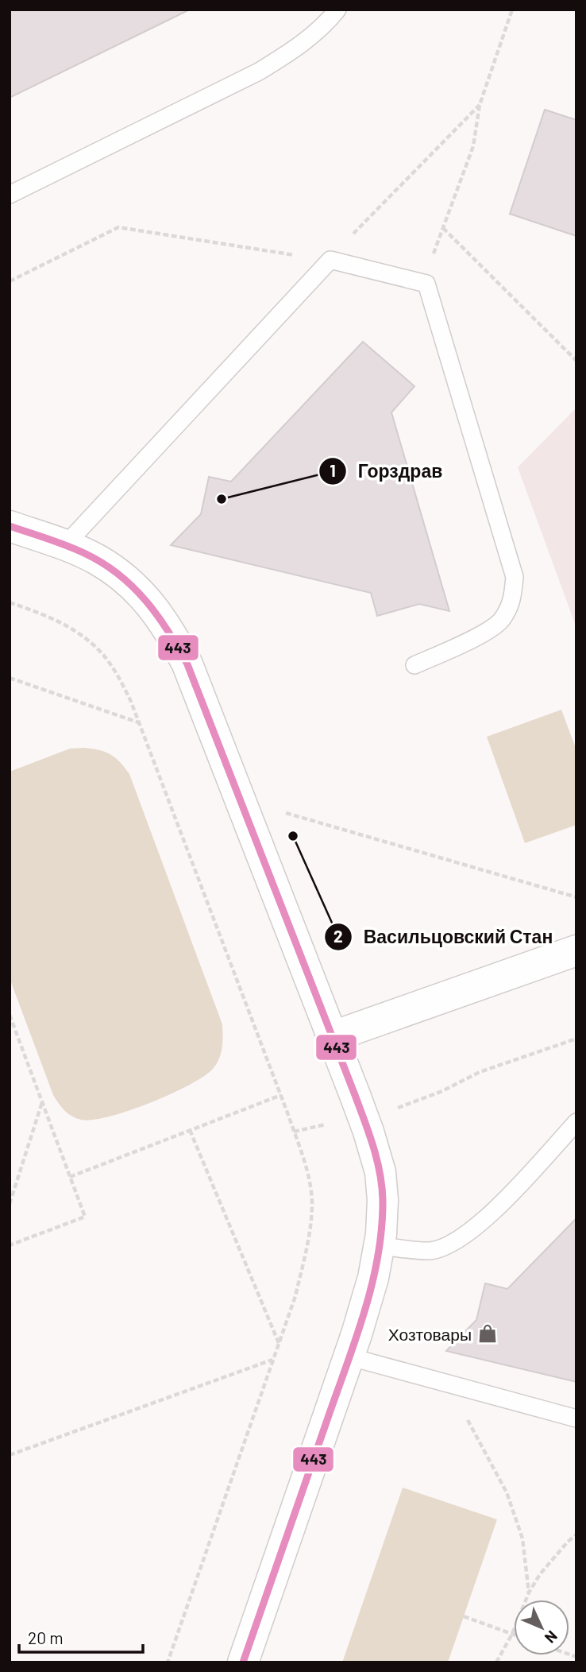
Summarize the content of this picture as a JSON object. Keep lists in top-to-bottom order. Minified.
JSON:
{"places":{"other":["Горздрав","Васильцовский Стан"],"shop":["Хозтовары"]},"lines":["transit line 443"],"scale_bar":"20 m","north":"bottom right"}
